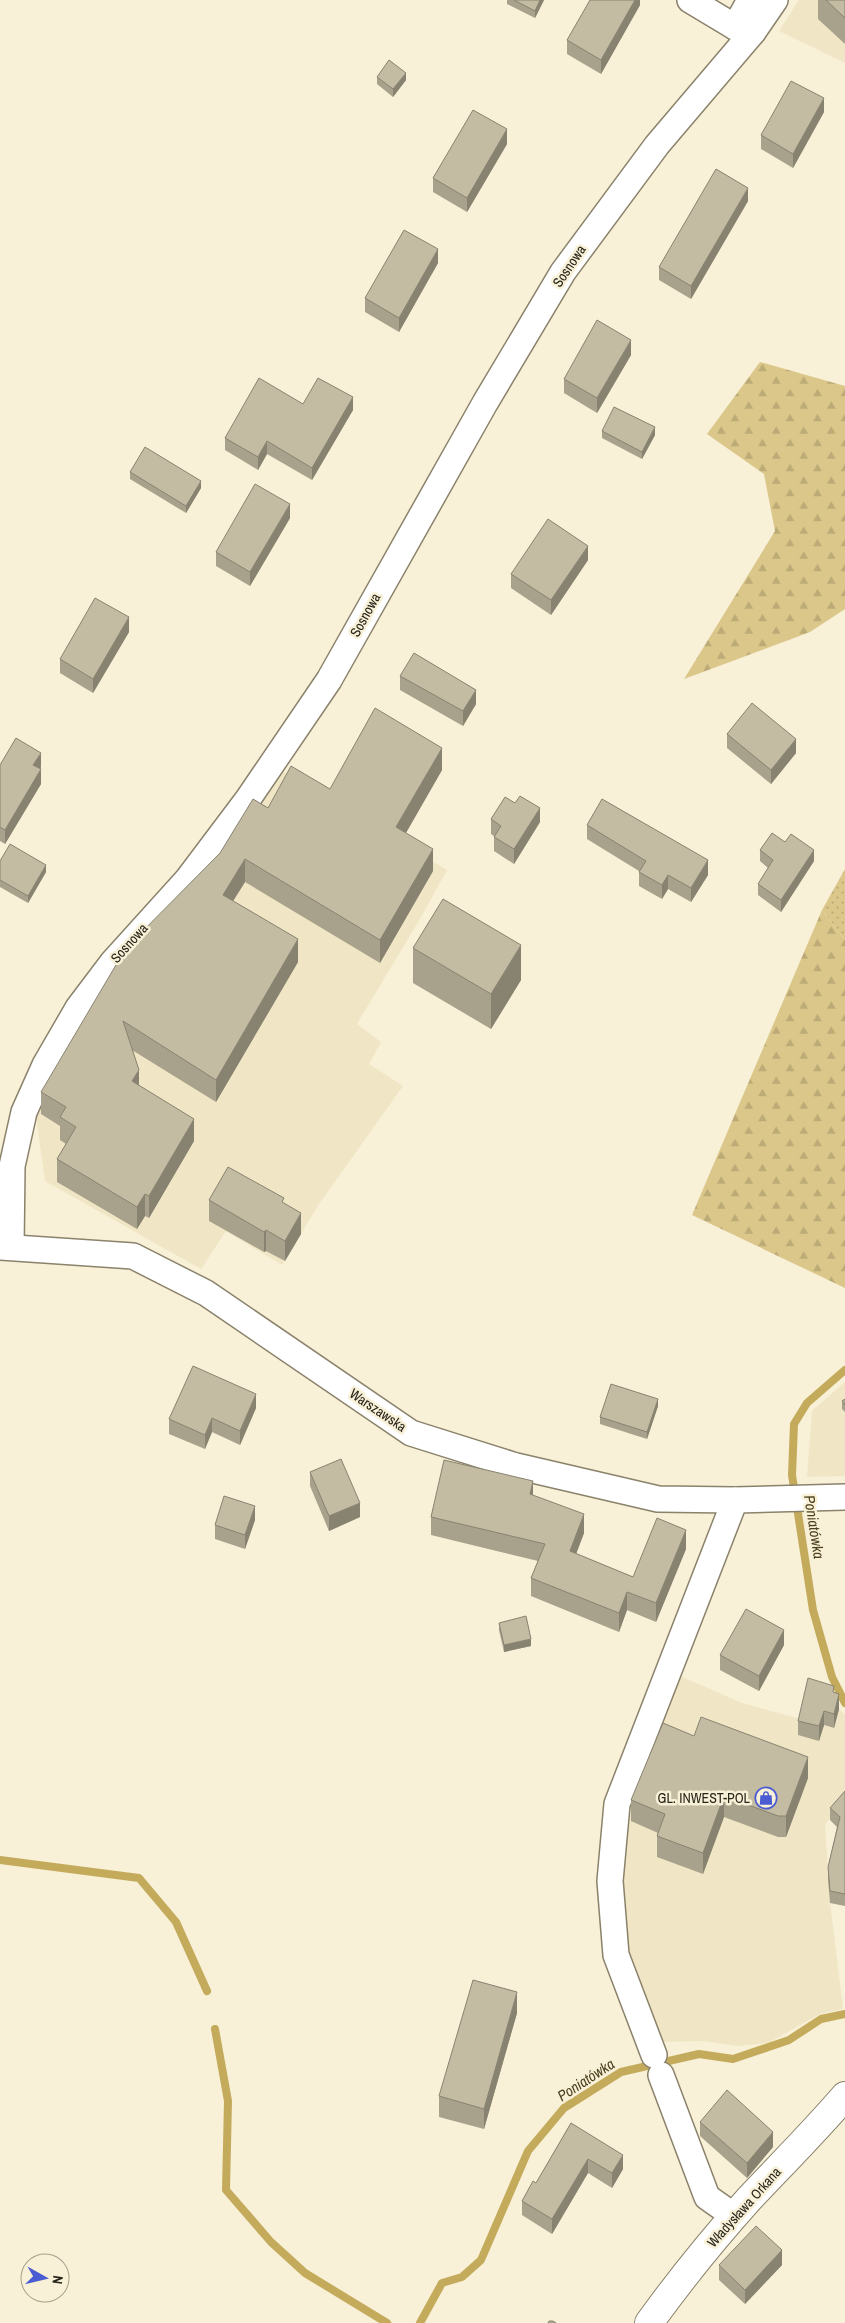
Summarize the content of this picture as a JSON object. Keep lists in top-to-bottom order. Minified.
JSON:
{"streets":{"street":["Sosnowa","Warszawska","Władysława Orkana"]},"crossings":[["Sosnowa","Warszawska"]],"water":["Poniatówka"],"places":{"shop":["GL. INWEST-POL"]},"north":"right"}
